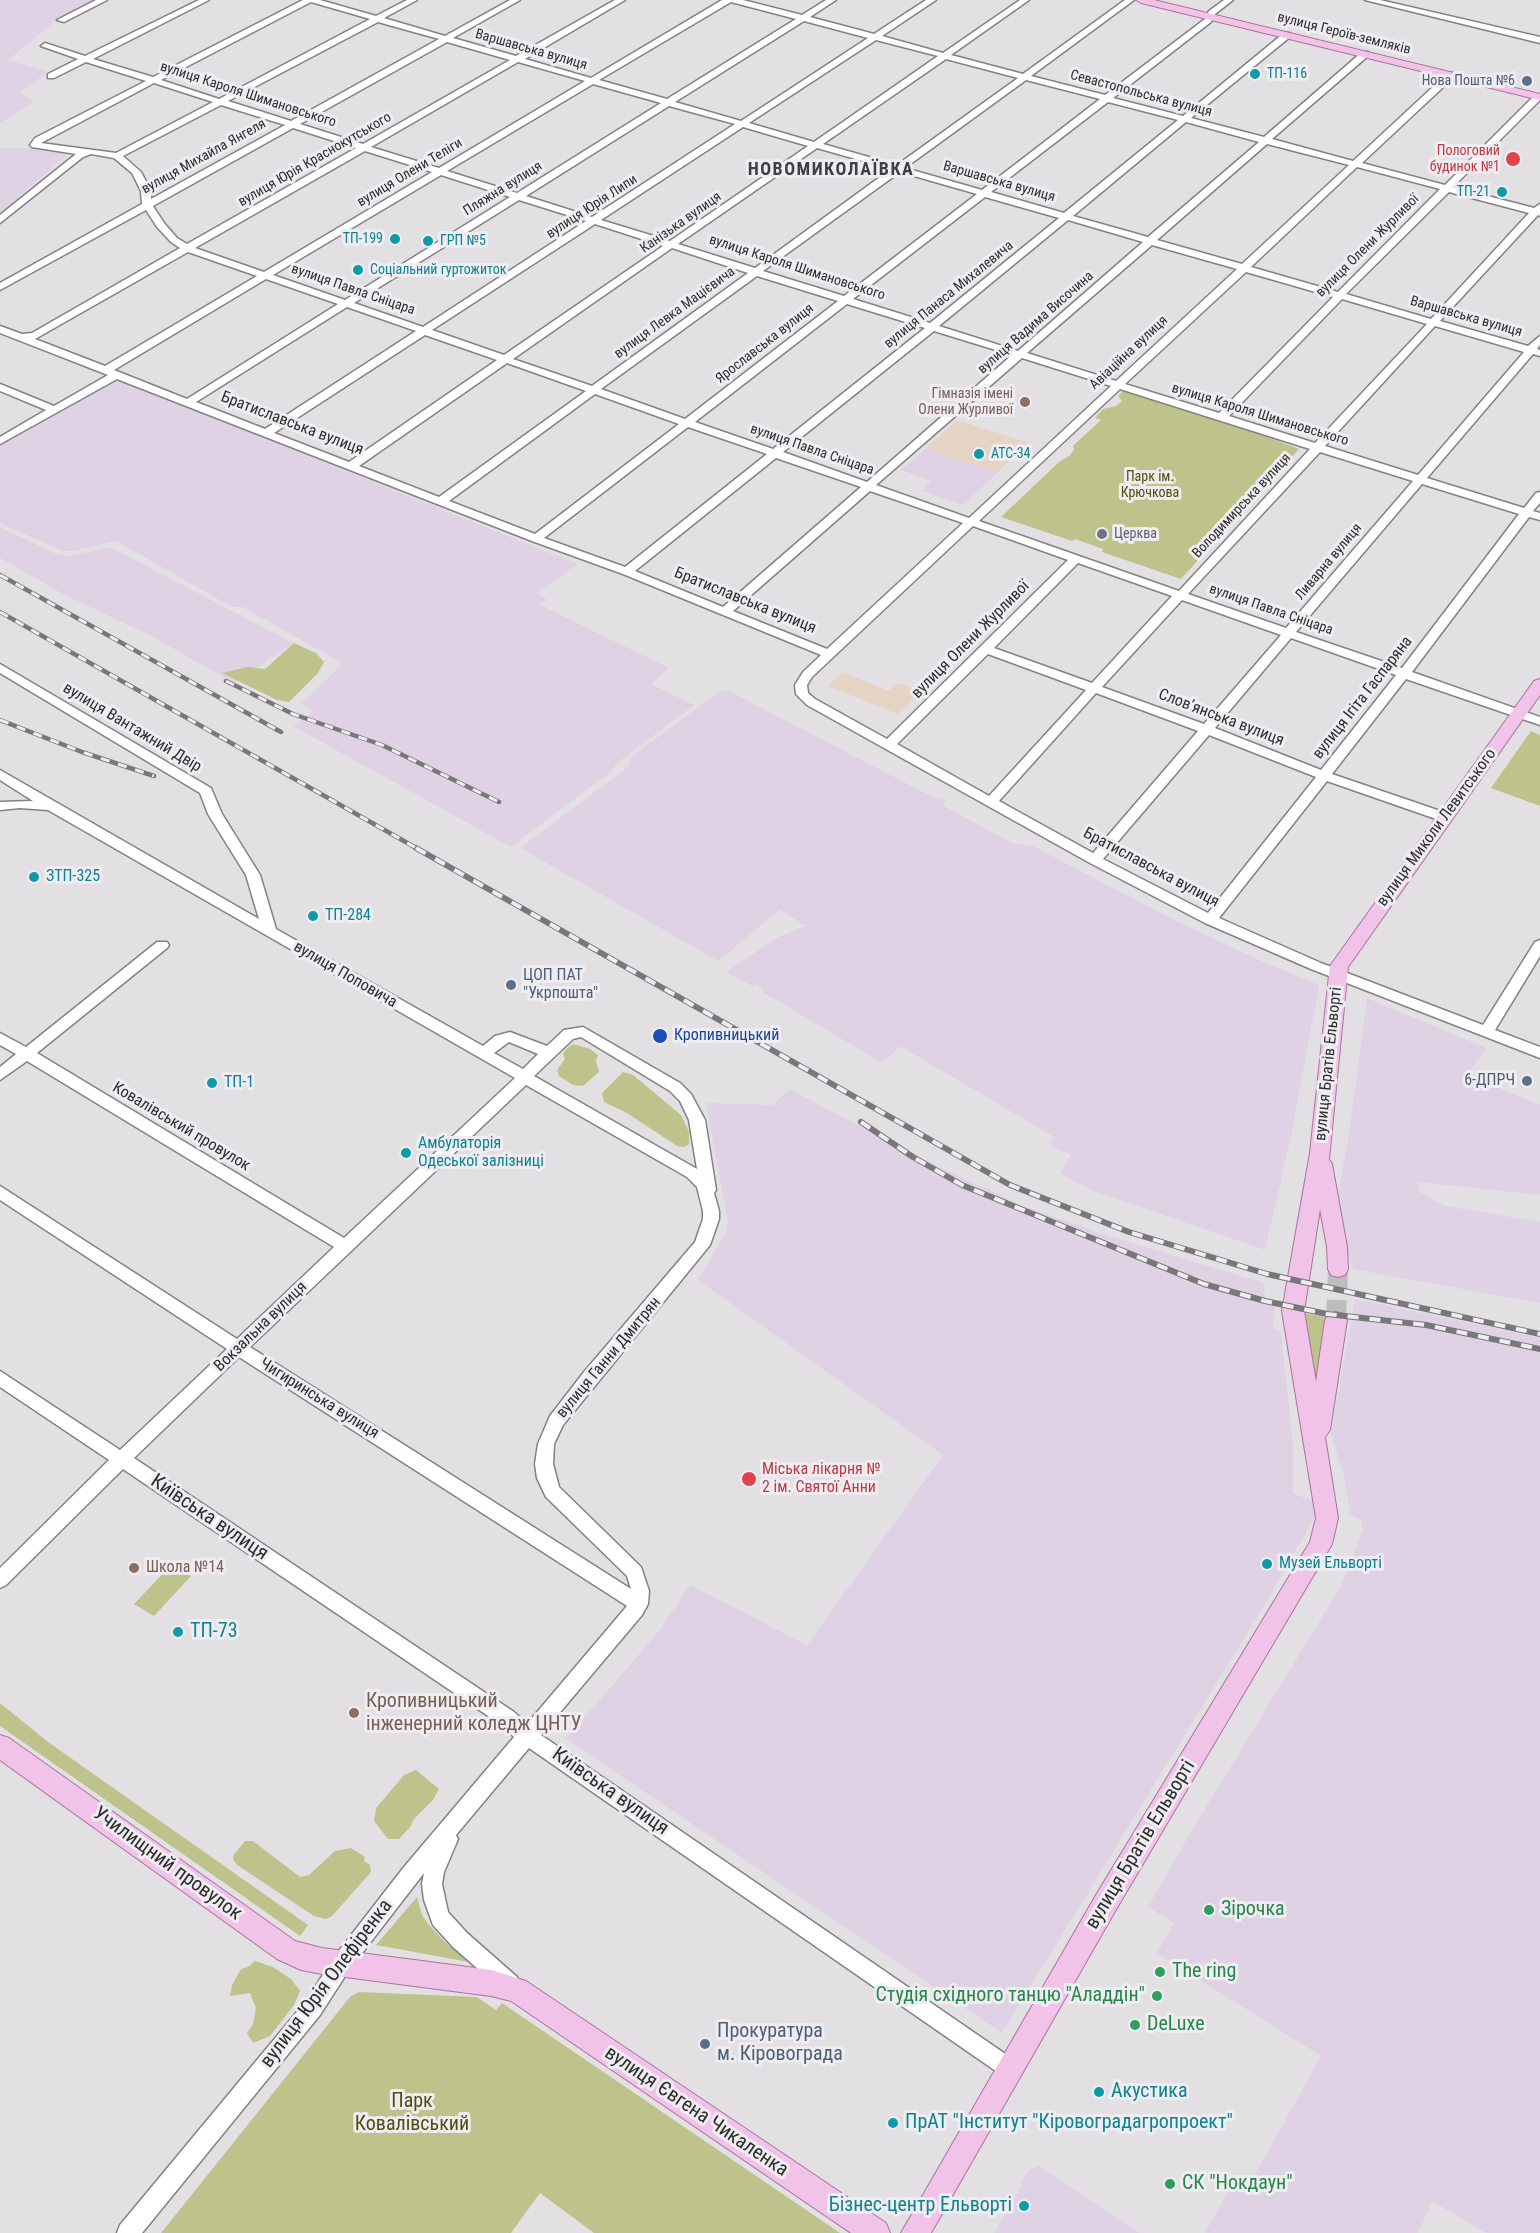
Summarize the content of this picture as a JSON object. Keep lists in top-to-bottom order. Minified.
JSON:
{"streets":{"main road":["вулиця Героїв-земляків","вулиця Миколи Левитського","вулиця Братів Ельворті","Училищний провулок","вулиця Євгена Чикаленка"],"street":["Варшавська вулиця","Севастопольська вулиця","вулиця Кароля Шимановського","вулиця Михайла Янгеля","вулиця Юрія Краснокутського","вулиця Олени Теліги","Пляжна вулиця","вулиця Юрія Липи","Канізька вулиця","вулиця Олени Журливої","вулиця Павла Сніцара","вулиця Панаса Михалевича","вулиця Левка Мацієвича","вулиця Вадима Височина","Ярославська вулиця","Авіаційна вулиця","Братиславська вулиця","Володимирська вулиця","Ливарна вулиця","вулиця Ігіта Гаспаряна","Словʼянська вулиця","вулиця Вантажний Двір","вулиця Поповича","Ковалівський провулок","Вокзальна вулиця","вулиця Ганни Дмитрян","Чигиринська вулиця","Київська вулиця","вулиця Юрія Олефіренка"]},"crossings":[["вулиця Героїв-земляків","вулиця Олени Журливої"],["вулиця Героїв-земляків","вулиця Панаса Михалевича"],["вулиця Героїв-земляків","вулиця Вадима Височина"],["вулиця Героїв-земляків","Ярославська вулиця"],["вулиця Героїв-земляків","Авіаційна вулиця"],["Варшавська вулиця","вулиця Михайла Янгеля"],["Варшавська вулиця","вулиця Юрія Краснокутського"],["Варшавська вулиця","вулиця Олени Теліги"],["Варшавська вулиця","Пляжна вулиця"],["Варшавська вулиця","вулиця Юрія Липи"],["Варшавська вулиця","Канізька вулиця"],["Варшавська вулиця","вулиця Олени Журливої"],["Варшавська вулиця","вулиця Панаса Михалевича"],["Варшавська вулиця","вулиця Левка Мацієвича"],["Варшавська вулиця","вулиця Вадима Височина"],["Варшавська вулиця","Ярославська вулиця"],["Варшавська вулиця","Авіаційна вулиця"],["Варшавська вулиця","Володимирська вулиця"],["Варшавська вулиця","Ливарна вулиця"],["Севастопольська вулиця","Пляжна вулиця"],["Севастопольська вулиця","вулиця Юрія Липи"],["Севастопольська вулиця","Канізька вулиця"],["Севастопольська вулиця","вулиця Олени Журливої"],["Севастопольська вулиця","вулиця Панаса Михалевича"],["Севастопольська вулиця","вулиця Левка Мацієвича"],["Севастопольська вулиця","вулиця Вадима Височина"],["Севастопольська вулиця","Ярославська вулиця"],["Севастопольська вулиця","Авіаційна вулиця"],["Севастопольська вулиця","Володимирська вулиця"],["вулиця Кароля Шимановського","вулиця Михайла Янгеля"],["вулиця Кароля Шимановського","вулиця Юрія Краснокутського"],["вулиця Кароля Шимановського","вулиця Олени Теліги"],["вулиця Кароля Шимановського","Пляжна вулиця"],["вулиця Кароля Шимановського","вулиця Юрія Липи"],["вулиця Кароля Шимановського","Канізька вулиця"],["вулиця Кароля Шимановського","вулиця Олени Журливої"],["вулиця Кароля Шимановського","вулиця Панаса Михалевича"],["вулиця Кароля Шимановського","вулиця Левка Мацієвича"],["вулиця Кароля Шимановського","вулиця Вадима Височина"],["вулиця Кароля Шимановського","Ярославська вулиця"],["вулиця Кароля Шимановського","Авіаційна вулиця"],["вулиця Кароля Шимановського","Володимирська вулиця"],["вулиця Кароля Шимановського","Ливарна вулиця"],["вулиця Кароля Шимановського","вулиця Ігіта Гаспаряна"],["вулиця Михайла Янгеля","вулиця Павла Сніцара"],["вулиця Юрія Краснокутського","вулиця Павла Сніцара"],["вулиця Юрія Краснокутського","Братиславська вулиця"],["вулиця Олени Теліги","вулиця Павла Сніцара"],["вулиця Олени Теліги","Братиславська вулиця"],["Пляжна вулиця","вулиця Павла Сніцара"],["Пляжна вулиця","Братиславська вулиця"],["вулиця Юрія Липи","вулиця Павла Сніцара"],["вулиця Юрія Липи","Братиславська вулиця"],["Канізька вулиця","вулиця Павла Сніцара"],["Канізька вулиця","Братиславська вулиця"],["вулиця Олени Журливої","вулиця Павла Сніцара"],["вулиця Олени Журливої","Братиславська вулиця"],["вулиця Олени Журливої","Словʼянська вулиця"],["вулиця Павла Сніцара","вулиця Панаса Михалевича"],["вулиця Павла Сніцара","вулиця Левка Мацієвича"],["вулиця Павла Сніцара","вулиця Вадима Височина"],["вулиця Павла Сніцара","Ярославська вулиця"],["вулиця Павла Сніцара","Авіаційна вулиця"],["вулиця Павла Сніцара","Володимирська вулиця"],["вулиця Павла Сніцара","Ливарна вулиця"],["вулиця Павла Сніцара","вулиця Ігіта Гаспаряна"],["вулиця Павла Сніцара","вулиця Миколи Левитського"],["вулиця Панаса Михалевича","Братиславська вулиця"],["вулиця Левка Мацієвича","Братиславська вулиця"],["вулиця Вадима Височина","Братиславська вулиця"],["Ярославська вулиця","Братиславська вулиця"],["Авіаційна вулиця","Братиславська вулиця"],["Братиславська вулиця","Володимирська вулиця"],["Братиславська вулиця","Ливарна вулиця"],["Братиславська вулиця","вулиця Ігіта Гаспаряна"],["Братиславська вулиця","вулиця Миколи Левитського"],["Братиславська вулиця","вулиця Братів Ельворті"],["Володимирська вулиця","Словʼянська вулиця"],["Ливарна вулиця","Словʼянська вулиця"],["вулиця Ігіта Гаспаряна","Словʼянська вулиця"],["Словʼянська вулиця","вулиця Миколи Левитського"],["вулиця Вантажний Двір","вулиця Поповича"],["вулиця Миколи Левитського","вулиця Братів Ельворті"],["вулиця Поповича","Вокзальна вулиця"],["вулиця Поповича","вулиця Ганни Дмитрян"],["вулиця Братів Ельворті","Київська вулиця"],["Ковалівський провулок","Вокзальна вулиця"],["Вокзальна вулиця","вулиця Ганни Дмитрян"],["Вокзальна вулиця","Чигиринська вулиця"],["Вокзальна вулиця","Київська вулиця"],["вулиця Ганни Дмитрян","Чигиринська вулиця"],["Київська вулиця","вулиця Юрія Олефіренка"],["Училищний провулок","вулиця Юрія Олефіренка"],["Училищний провулок","вулиця Євгена Чикаленка"],["вулиця Юрія Олефіренка","вулиця Євгена Чикаленка"]],"districts":["НОВОМИКОЛАЇВКА"],"parks":["Парк ім. Крючкова","Парк Ковалівський"],"places":["ТП-116","Нова Пошта №6","Пологовий будинок №1","ТП-21","ТП-199","ГРП №5","Соціальний гуртожиток","Гімназія імені Олени Журливої","АТС-34","Церква","ЗТП-325","ТП-284","ЦОП ПАТ \"Укрпошта\"","Кропивницький","6-ДПРЧ","ТП-1","Амбулаторія Одеської залізниці","Міська лікарня № 2 ім. Святої Анни","Музей Ельворті","Школа №14","ТП-73","Кропивницький інженерний коледж ЦНТУ","Зірочка","The ring","Студія східного танцю \"Аладдін\"","DeLuxe","Прокуратура м. Кіровограда","Акустика","ПрАТ \"Інститут \"Кіровоградагропроект\"","СК \"Нокдаун\"","Бізнес-центр Ельворті"]}
